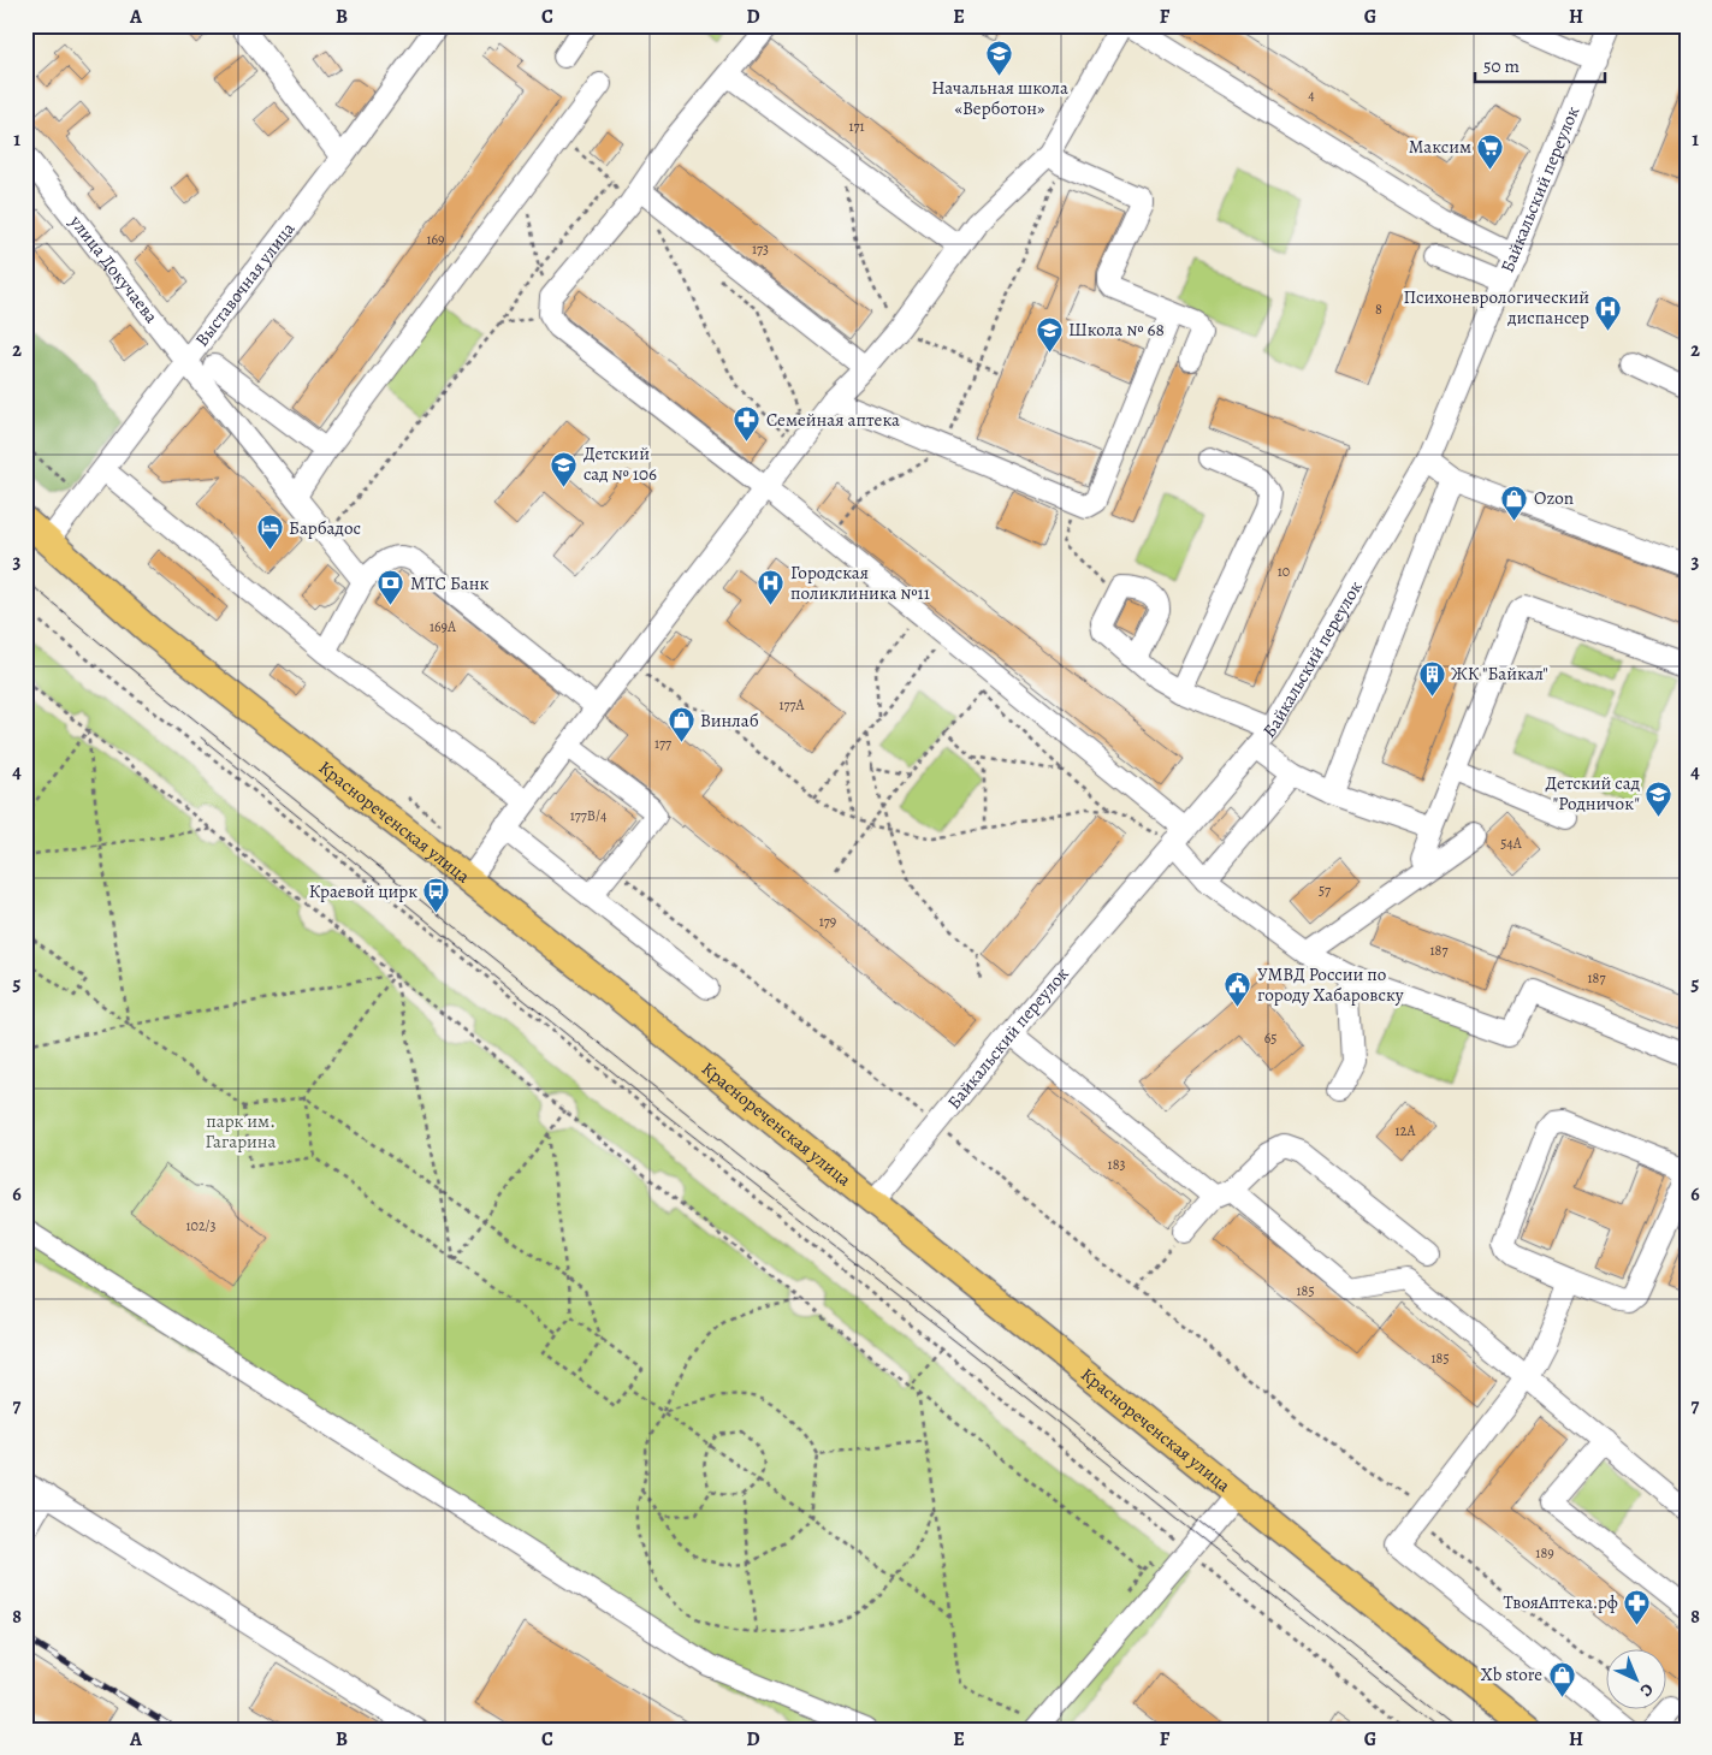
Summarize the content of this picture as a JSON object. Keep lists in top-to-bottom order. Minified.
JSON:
{"streets":{"main road":["Краснореченская улица"],"street":["Байкальский переулок","улица Докучаева","Выставочная улица"]},"crossings":[["Байкальский переулок","Краснореченская улица"],["улица Докучаева","Выставочная улица"],["Выставочная улица","Краснореченская улица"]],"parks":["парк им. Гагарина"],"places":{"school or university":["Начальная школа «Верботон»","Школа № 68","Детский сад № 106","Детский сад \"Родничок\""],"supermarket":["Максим"],"hospital":["Психоневрологический диспансер","Городская поликлиника №11"],"pharmacy":["Семейная аптека","ТвояАптека.рф"],"shop":["Ozon","Винлаб","Xb store"],"hotel":["Барбадос"],"bank":["МТС Банк"],"building":["ЖК \"Байкал\""],"bus stop":["Краевой цирк"],"public building":["УМВД России по городу Хабаровску"]},"house_numbers":["4","171","169","173","8","10","169А","177А","177","177В/4","54А","57","179","187","187","65","12А","183","102/3","185","185","189"],"scale_bar":"50 m","north":"bottom right","grid":{"columns":["A","B","C","D","E","F","G","H"],"rows":["1","2","3","4","5","6","7","8"]}}
